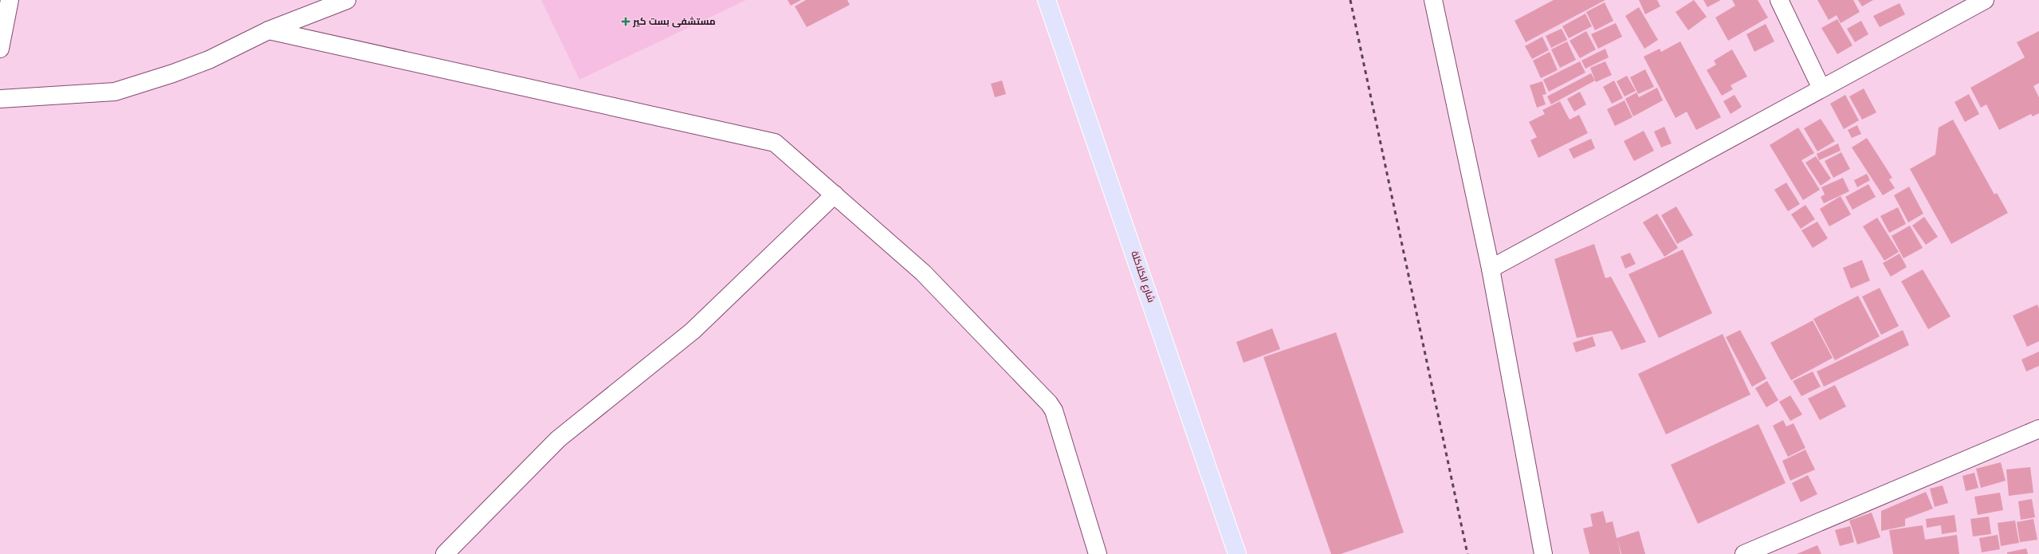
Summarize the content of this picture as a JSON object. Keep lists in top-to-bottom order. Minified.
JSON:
{"streets":{"main road":["شارع الكلاكلة"]},"places":{"health":["مستشفى بست كير"]}}
